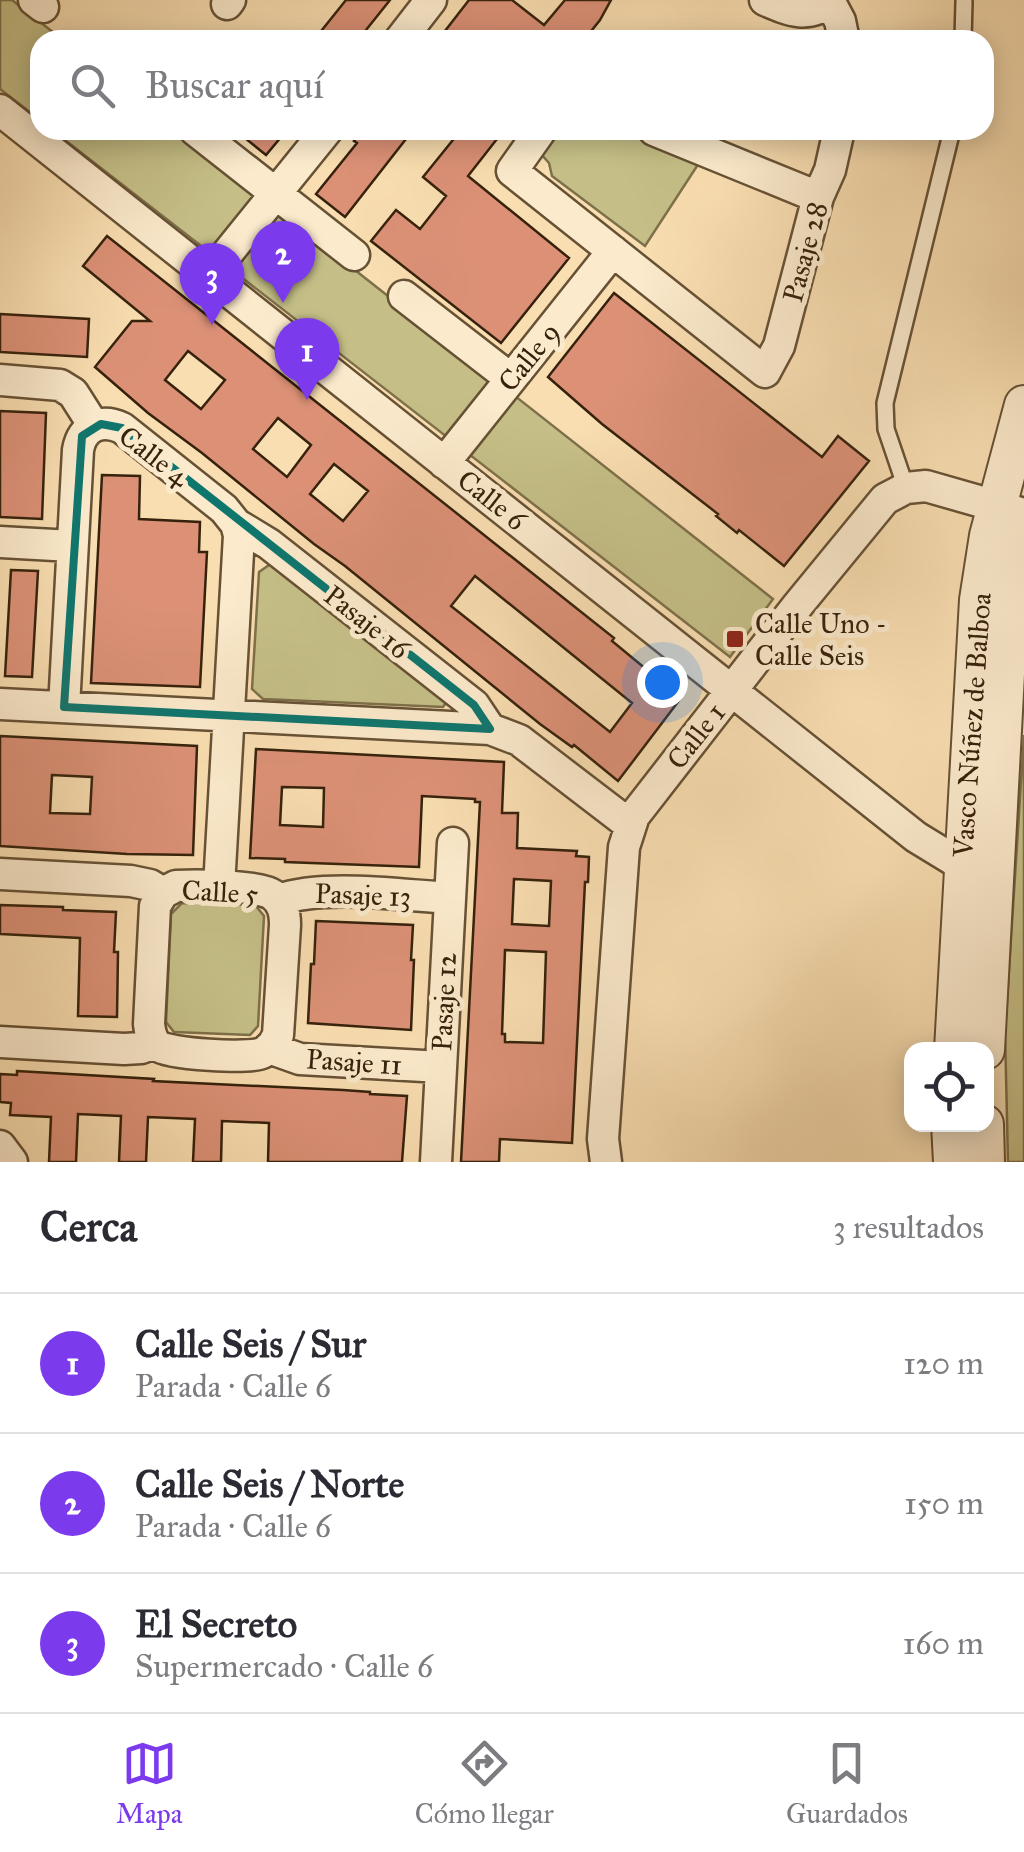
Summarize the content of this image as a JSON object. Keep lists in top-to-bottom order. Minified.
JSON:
{"streets":{"street":["Pasaje 28","Calle 9","Calle 4","Calle 6","Pasaje 16","Vasco Núñez de Balboa","Calle 1","Calle 5","Pasaje 13","Pasaje 12","Pasaje 11"]},"crossings":[["Pasaje 28","Calle 9"],["Calle 9","Calle 6"],["Calle 4","Pasaje 16"],["Calle 6","Vasco Núñez de Balboa"],["Calle 6","Calle 1"],["Calle 5","Pasaje 13"],["Calle 5","Pasaje 11"],["Pasaje 13","Pasaje 12"],["Pasaje 13","Pasaje 11"],["Pasaje 12","Pasaje 11"]],"places":{"transit":["Calle Uno - Calle Seis"]},"page":{"search":"Buscar aquí","pins":["2","3","1"],"heading":["Cerca","3 resultados"],"list":[{"mark":"1","name":"Calle Seis / Sur","note":"Parada · Calle 6","value":"120 m"},{"mark":"2","name":"Calle Seis / Norte","note":"Parada · Calle 6","value":"150 m"},{"mark":"3","name":"El Secreto","note":"Supermercado · Calle 6","value":"160 m"}],"nav":["Mapa","Cómo llegar","Guardados"]}}
